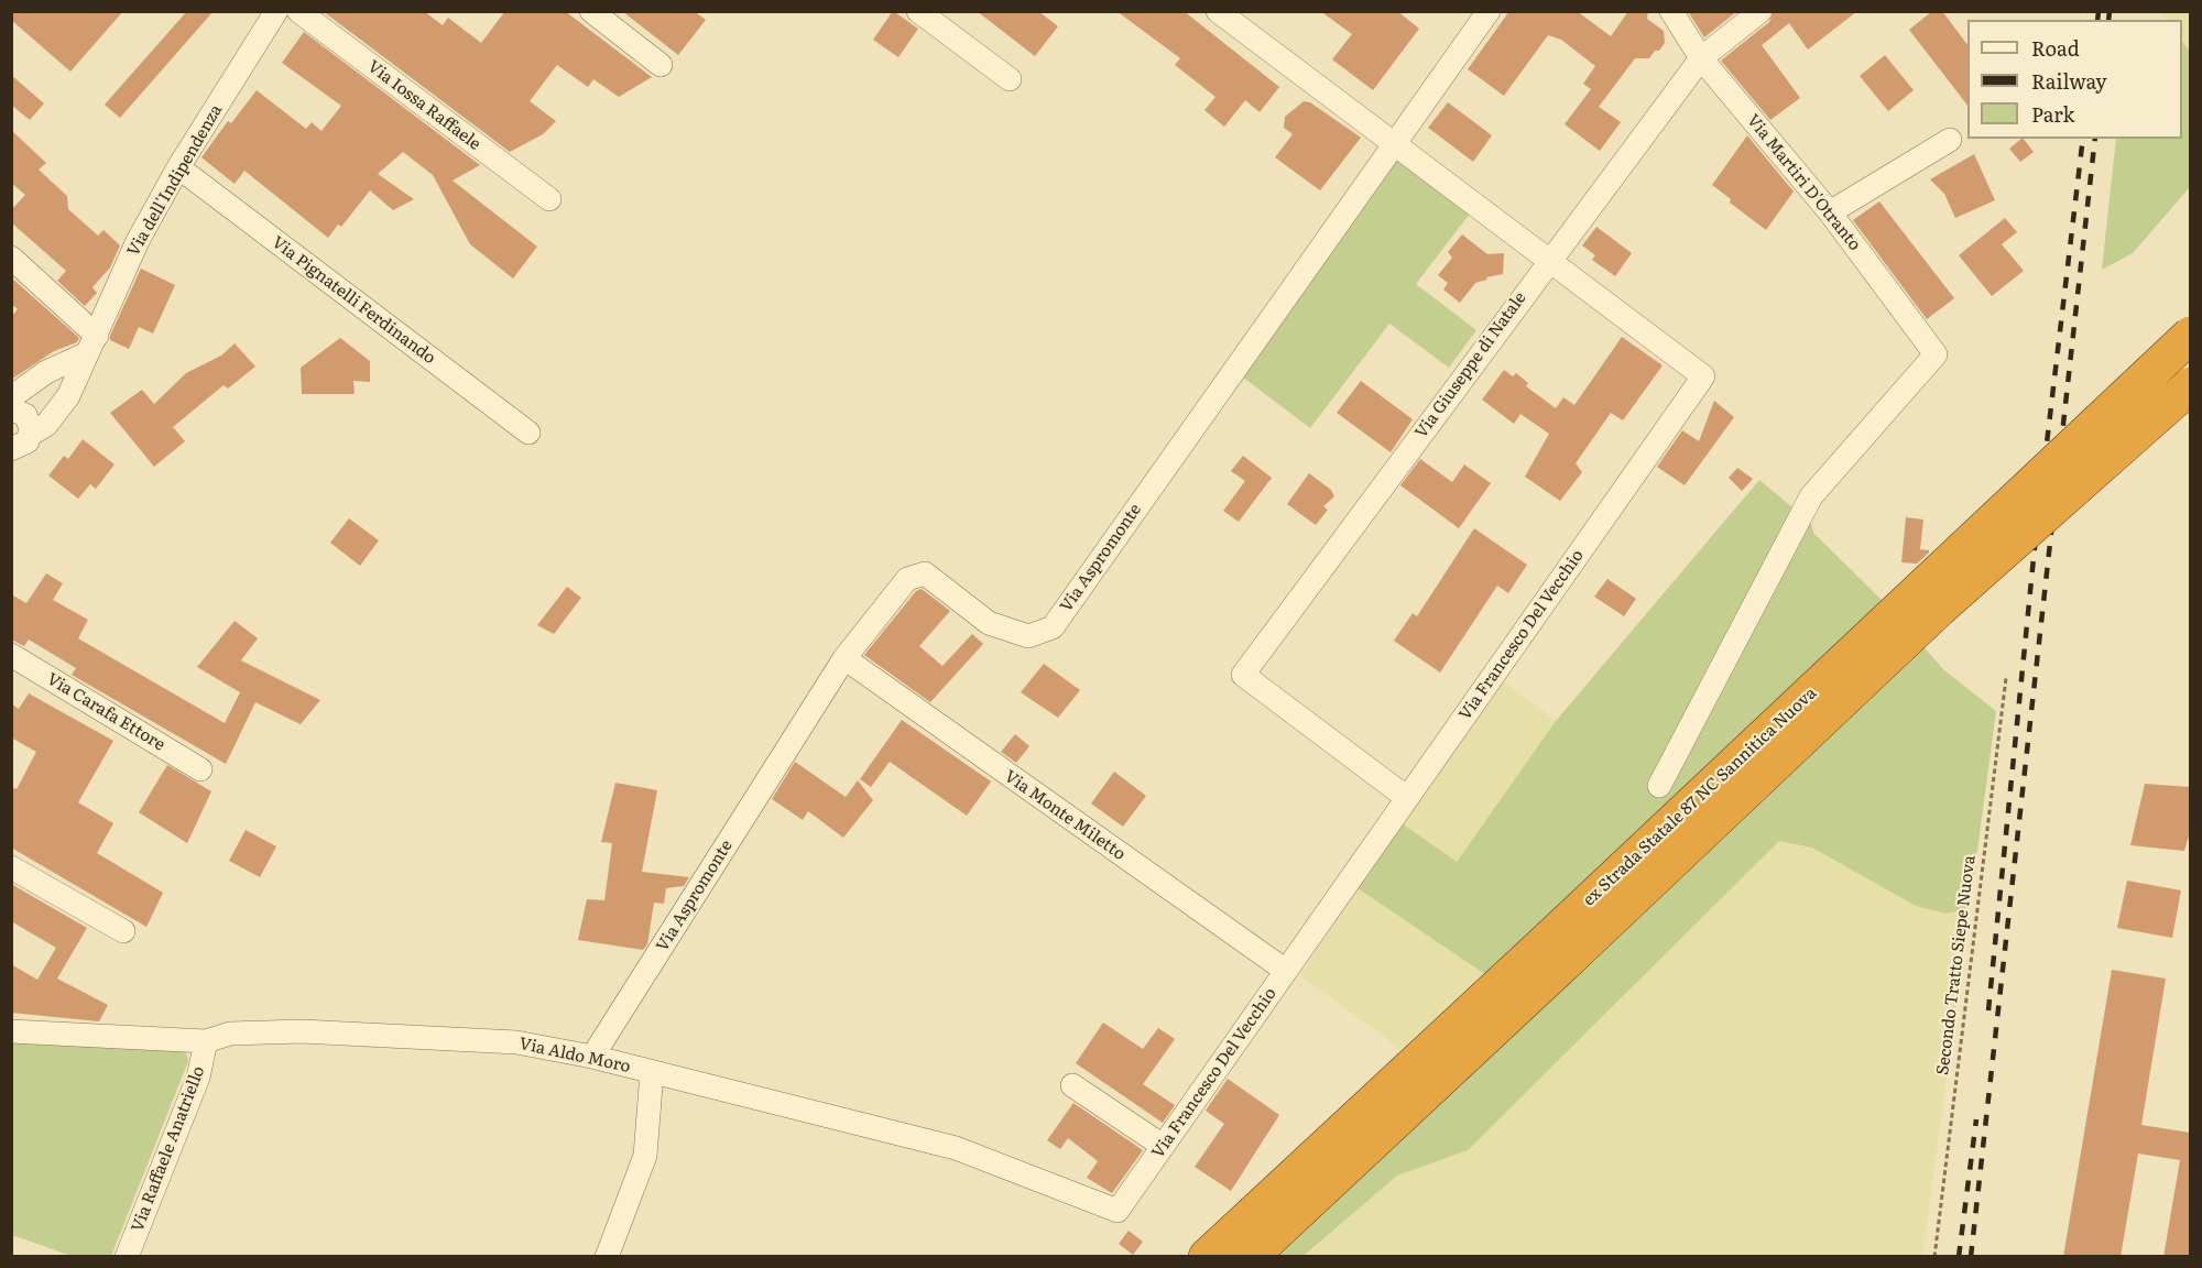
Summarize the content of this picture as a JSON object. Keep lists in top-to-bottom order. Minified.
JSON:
{"streets":{"highway":["ex Strada Statale 87 NC Sannitica Nuova"],"street":["Via Iossa Raffaele","Via dell'Indipendenza","Via Martiri D'Otranto","Via Pignatelli Ferdinando","Via Giuseppe di Natale","Via Aspromonte","Via Francesco Del Vecchio","Via Carafa Ettore","Via Monte Miletto","Via Aldo Moro","Via Raffaele Anatriello"],"path":["Secondo Tratto Siepe Nuova"]},"crossings":[["Via dell'Indipendenza","Via Pignatelli Ferdinando"],["Via Martiri D'Otranto","Via Giuseppe di Natale"],["Via Giuseppe di Natale","Via Francesco Del Vecchio"],["Via Aspromonte","Via Francesco Del Vecchio"],["Via Aspromonte","Via Monte Miletto"],["Via Aspromonte","Via Aldo Moro"],["Via Francesco Del Vecchio","Via Monte Miletto"],["Via Francesco Del Vecchio","Via Aldo Moro"],["Via Aldo Moro","Via Raffaele Anatriello"]],"legend":["Road","Railway","Park"]}
